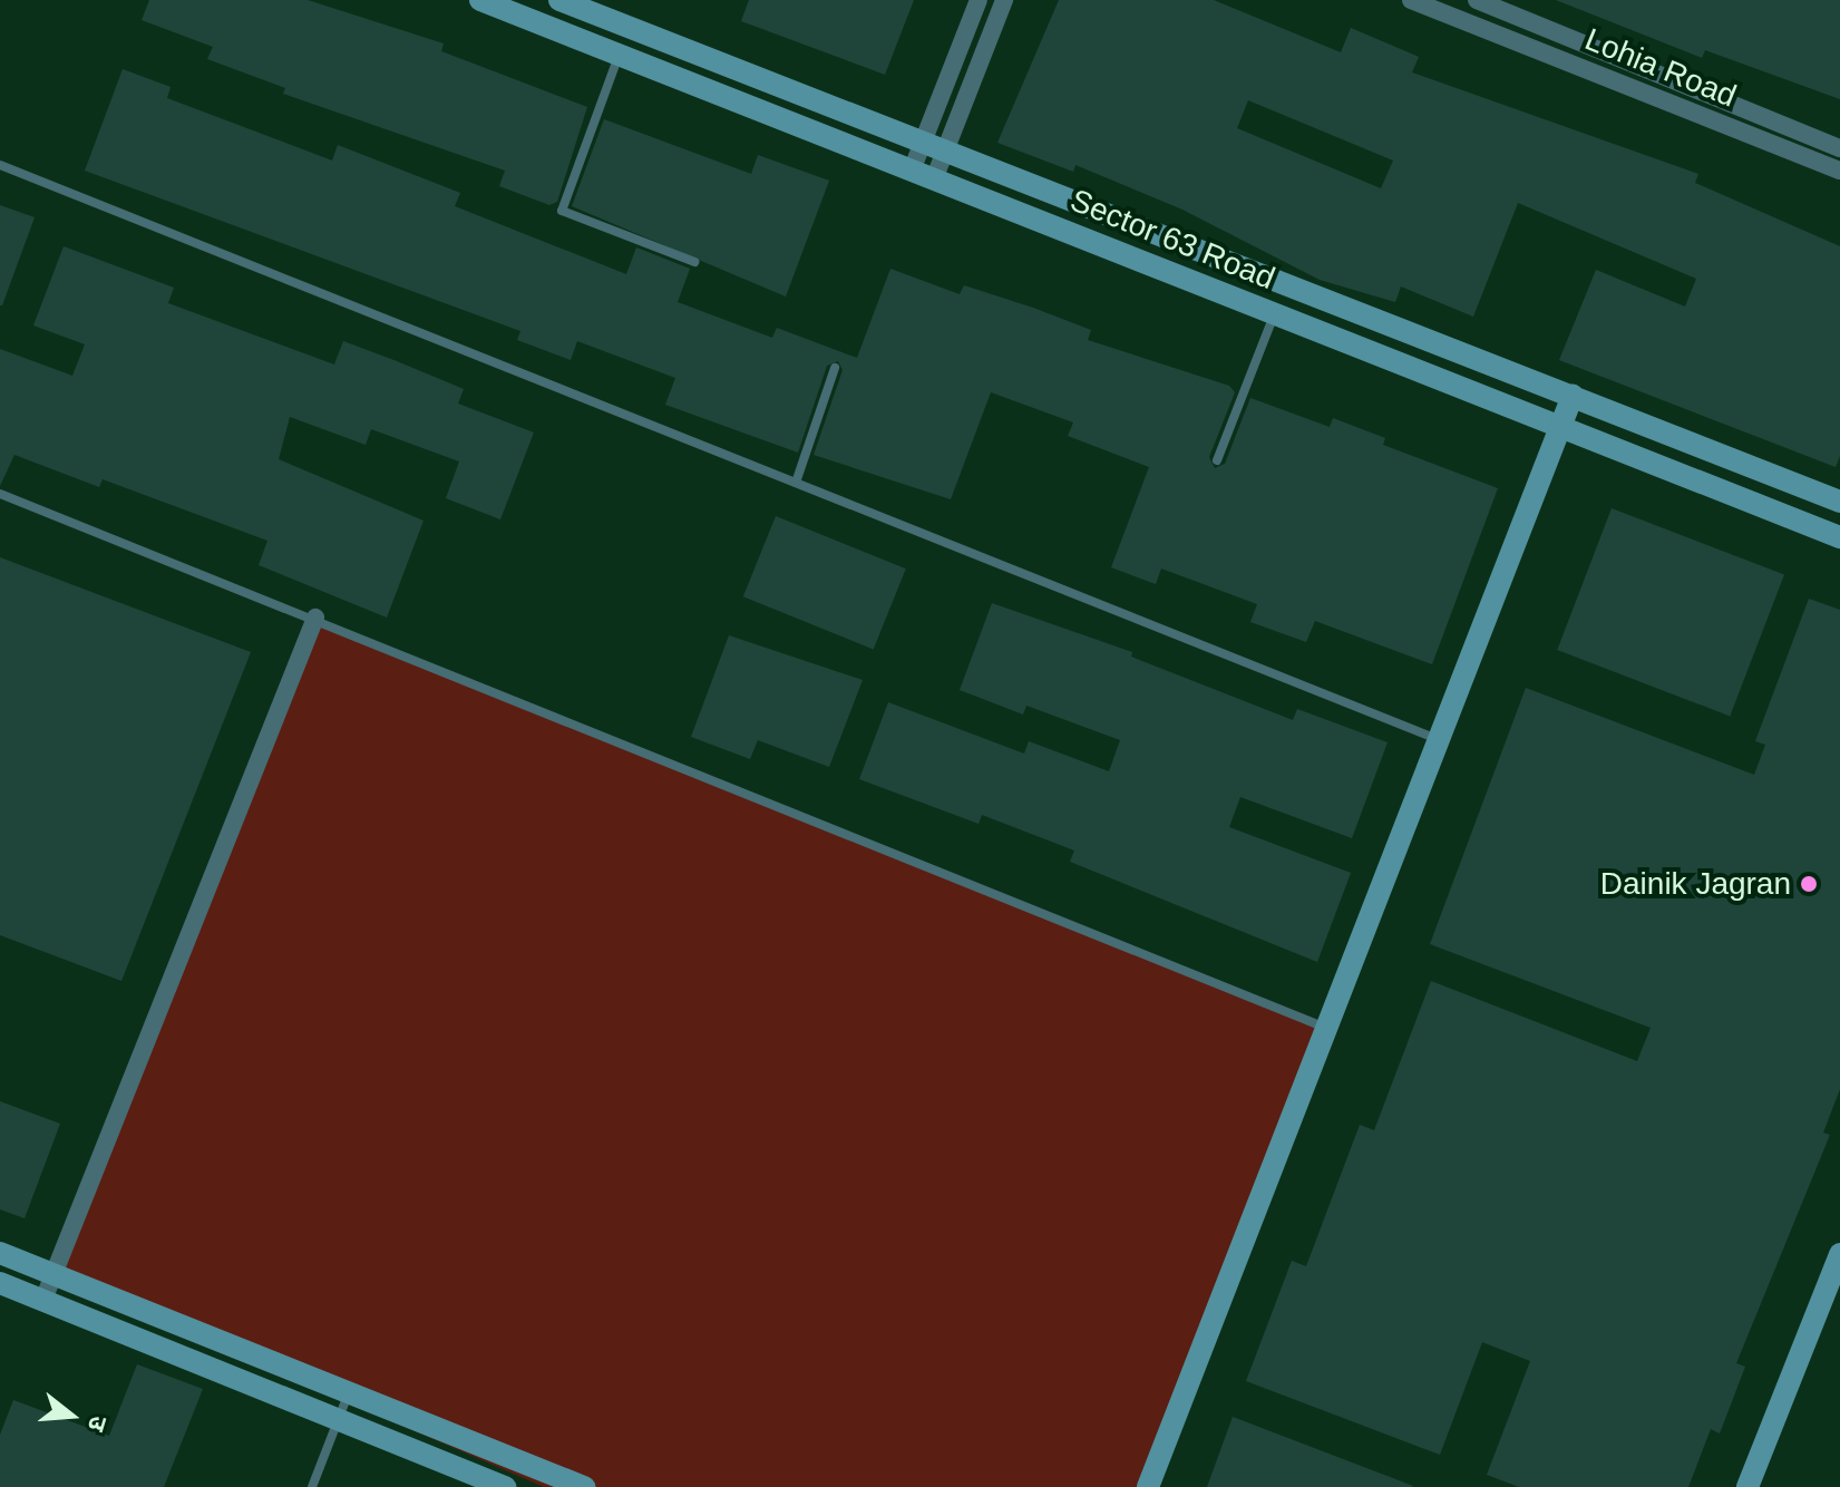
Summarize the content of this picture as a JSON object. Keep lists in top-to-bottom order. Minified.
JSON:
{"streets":{"street":["Lohia Road","Sector 63 Road"]},"places":["Dainik Jagran"],"north":"right"}
